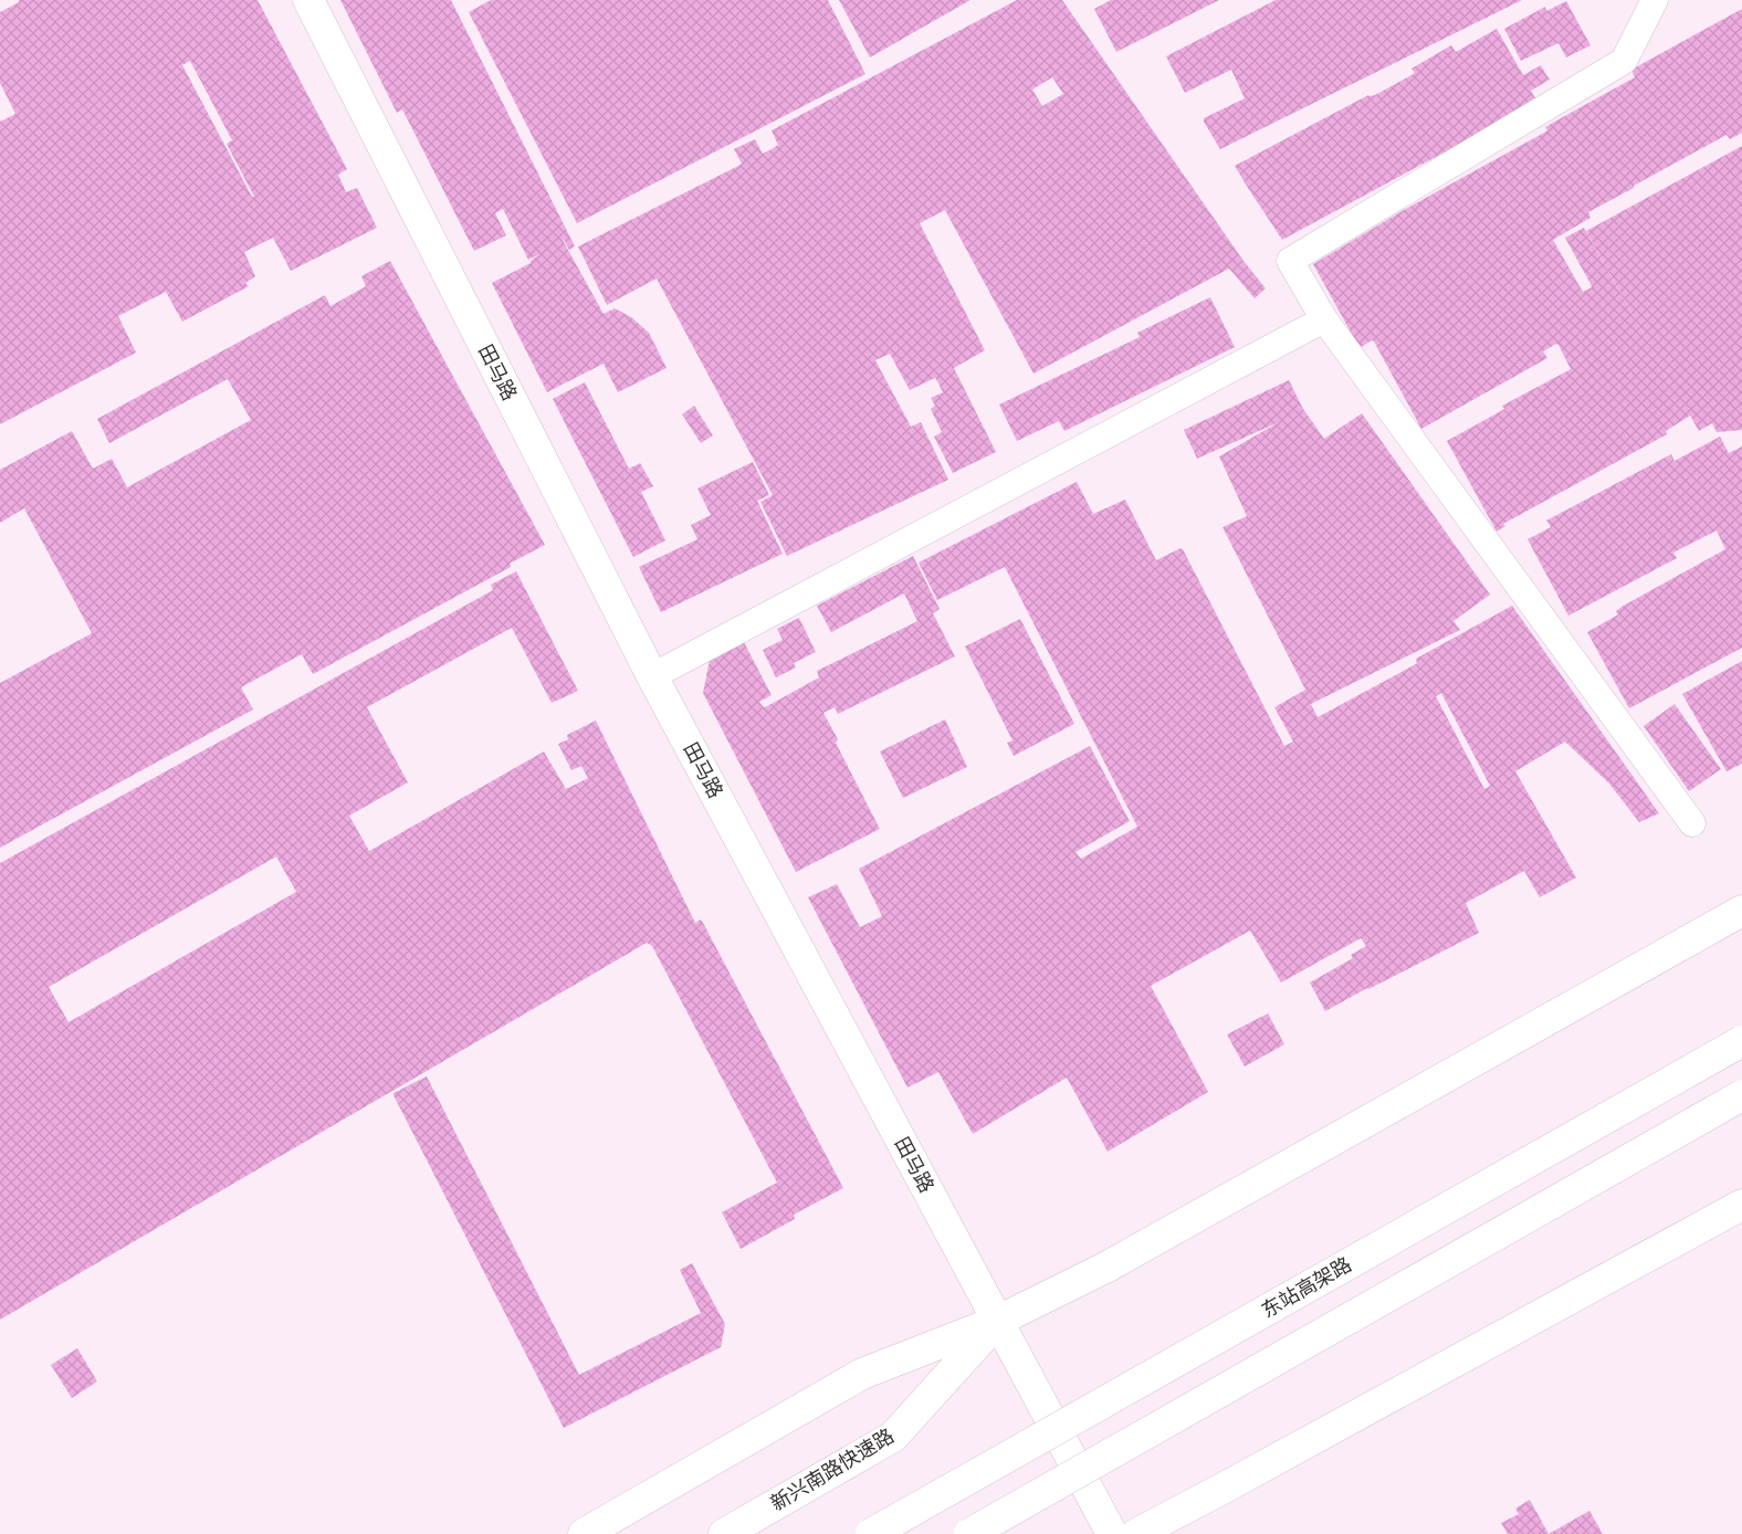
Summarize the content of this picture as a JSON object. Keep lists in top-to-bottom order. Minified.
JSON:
{"streets":{"main road":["田马路","东站高架路","新兴南路快速路"]},"crossings":[["田马路","新兴南路快速路"]]}
